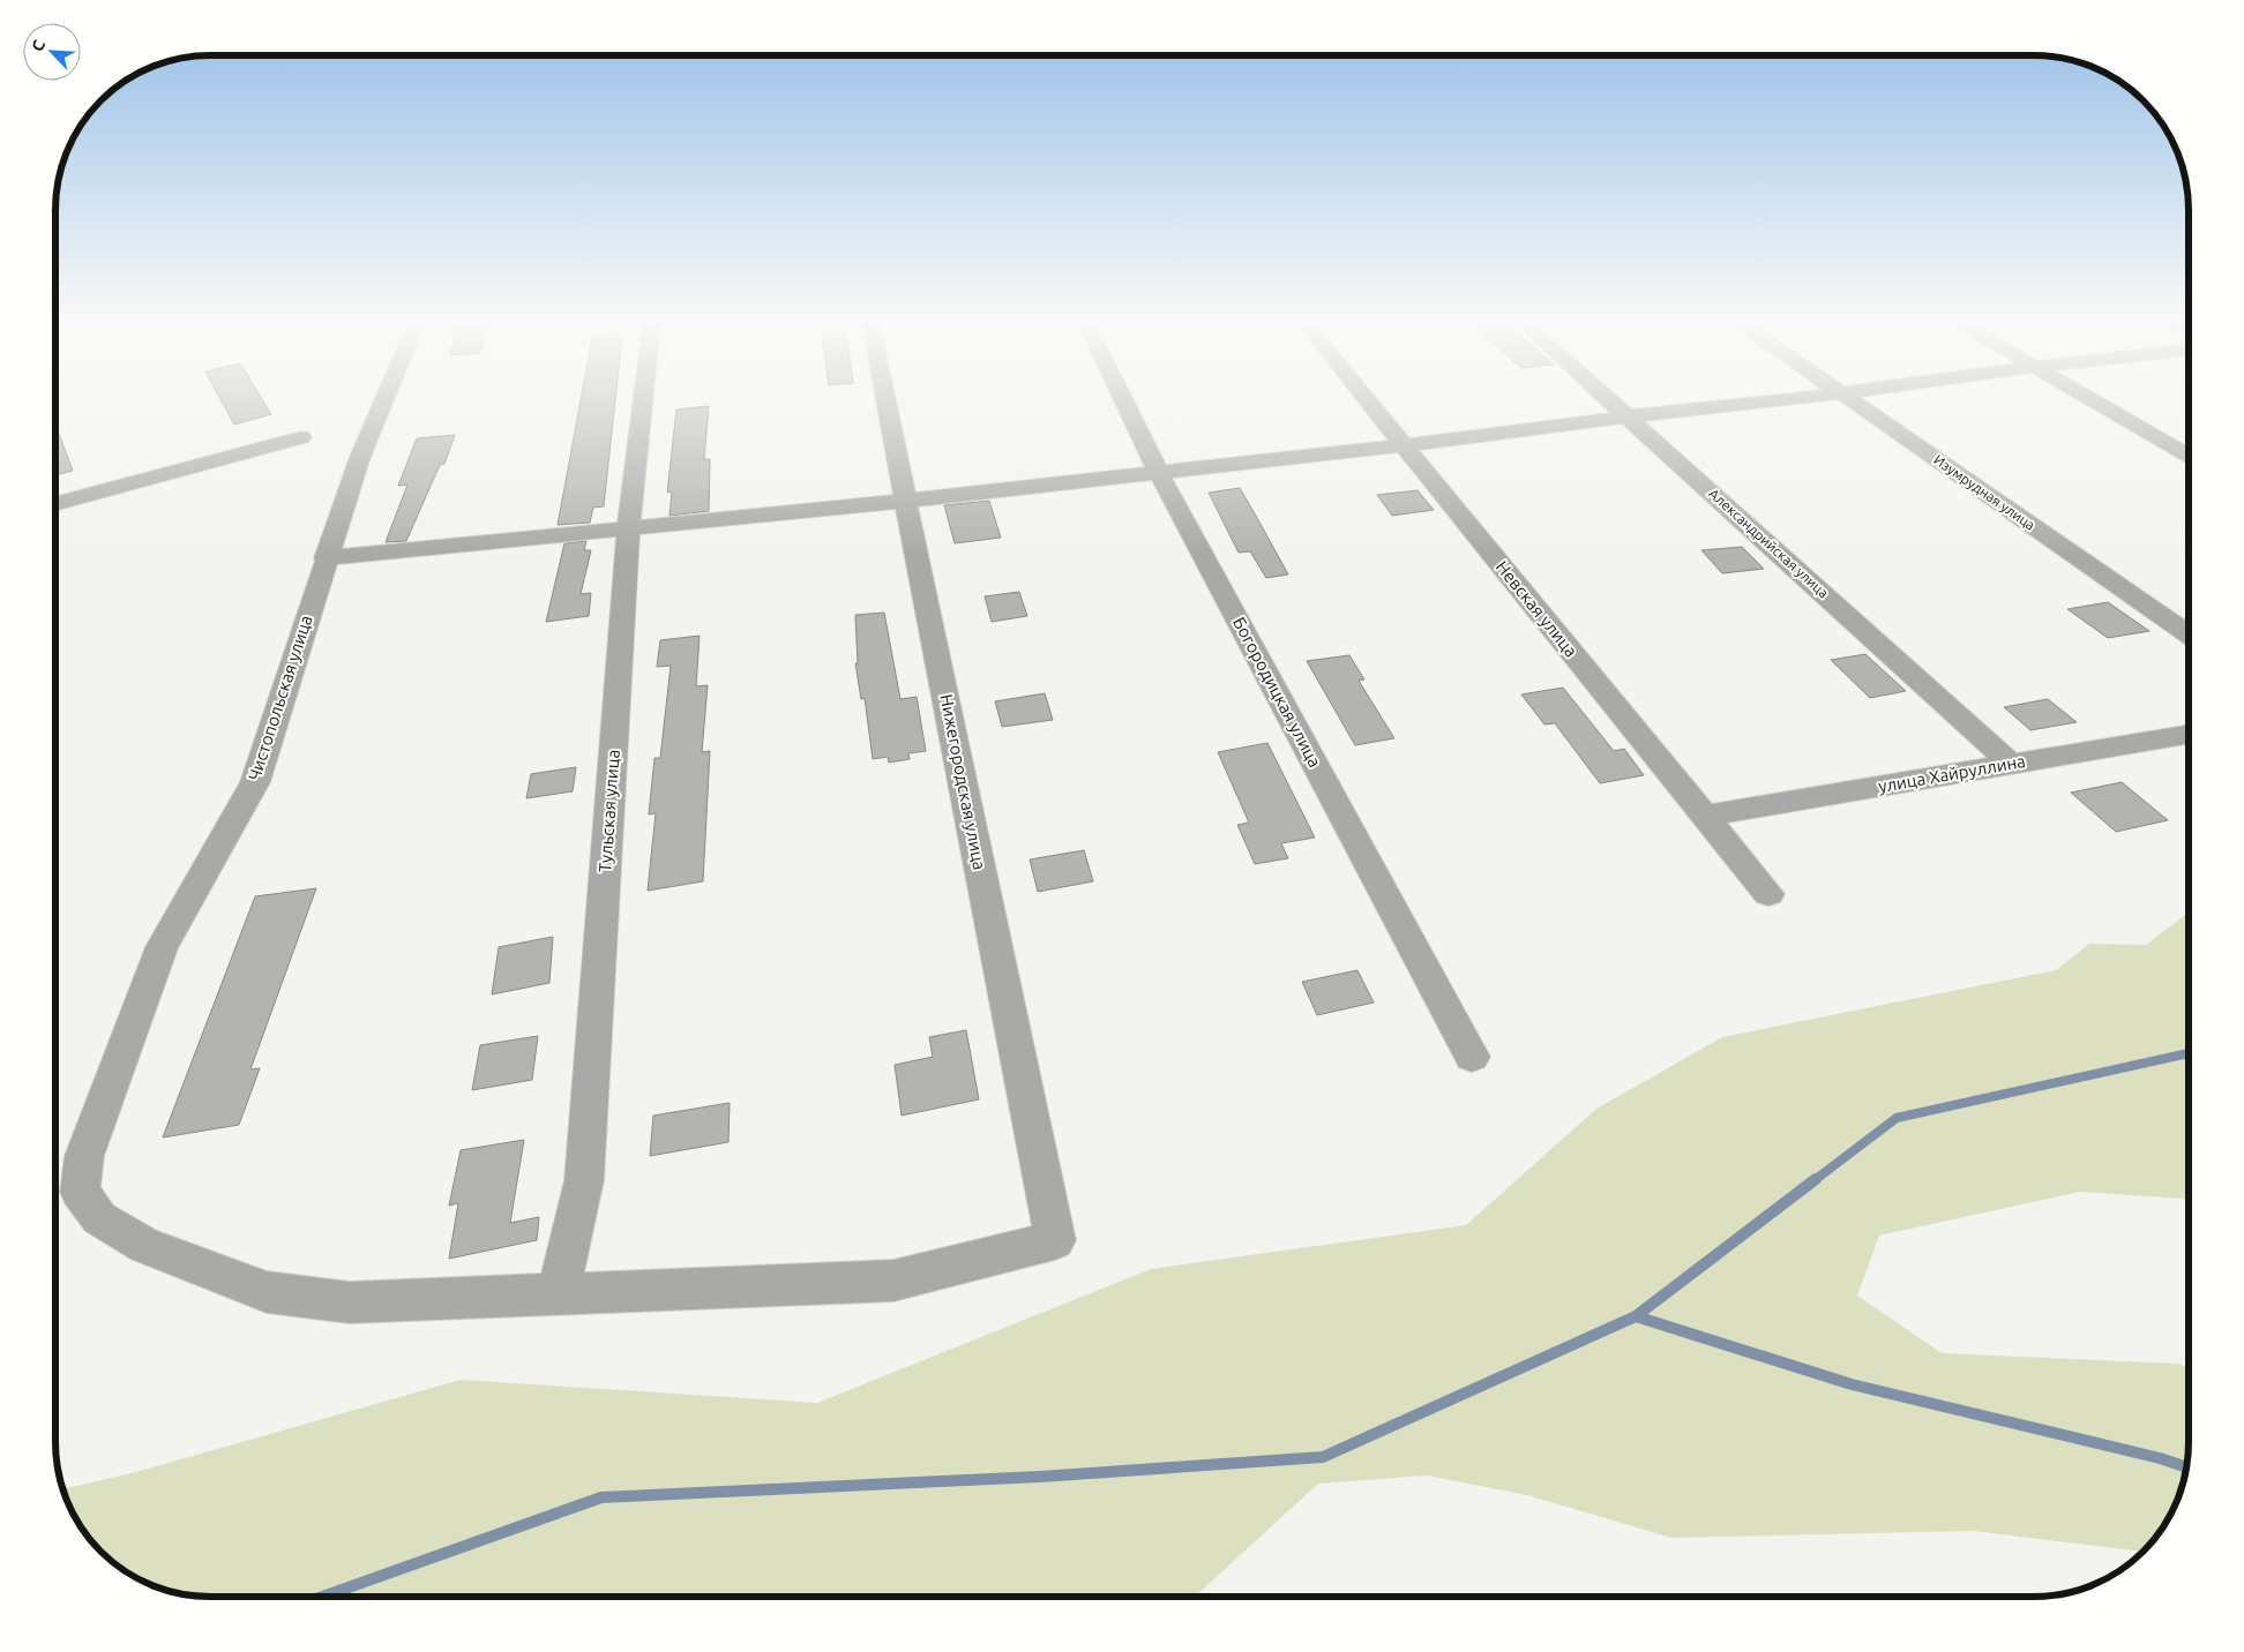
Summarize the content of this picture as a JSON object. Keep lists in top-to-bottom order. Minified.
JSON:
{"streets":{"street":["Изумрудная улица","Александрийская улица","Невская улица","Богородицкая улица","Чистопольская улица","улица Хайруллина","Нижегородская улица","Тульская улица"]},"crossings":[["Александрийская улица","улица Хайруллина"],["Невская улица","улица Хайруллина"],["Чистопольская улица","Нижегородская улица"],["Чистопольская улица","Тульская улица"],["Нижегородская улица","Тульская улица"]],"north":"top left"}
